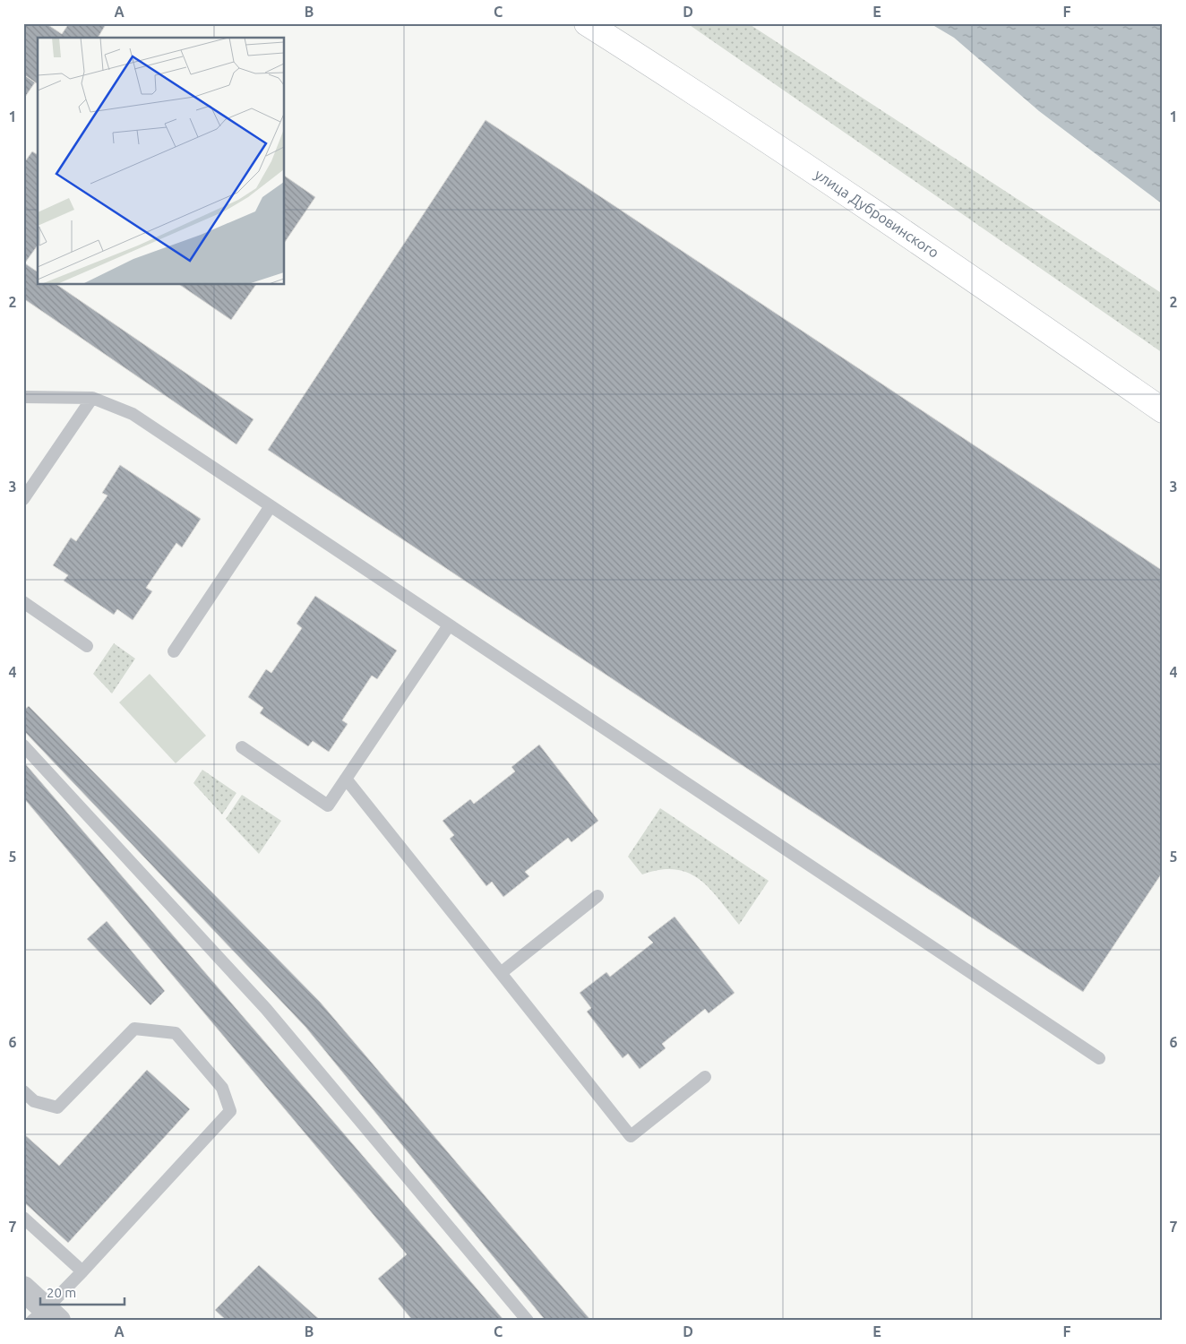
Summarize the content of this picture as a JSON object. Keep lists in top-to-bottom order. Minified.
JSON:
{"streets":{"main road":["улица Дубровинского"]},"scale_bar":"20 m","grid":{"columns":["A","B","C","D","E","F"],"rows":["1","2","3","4","5","6","7"]}}
